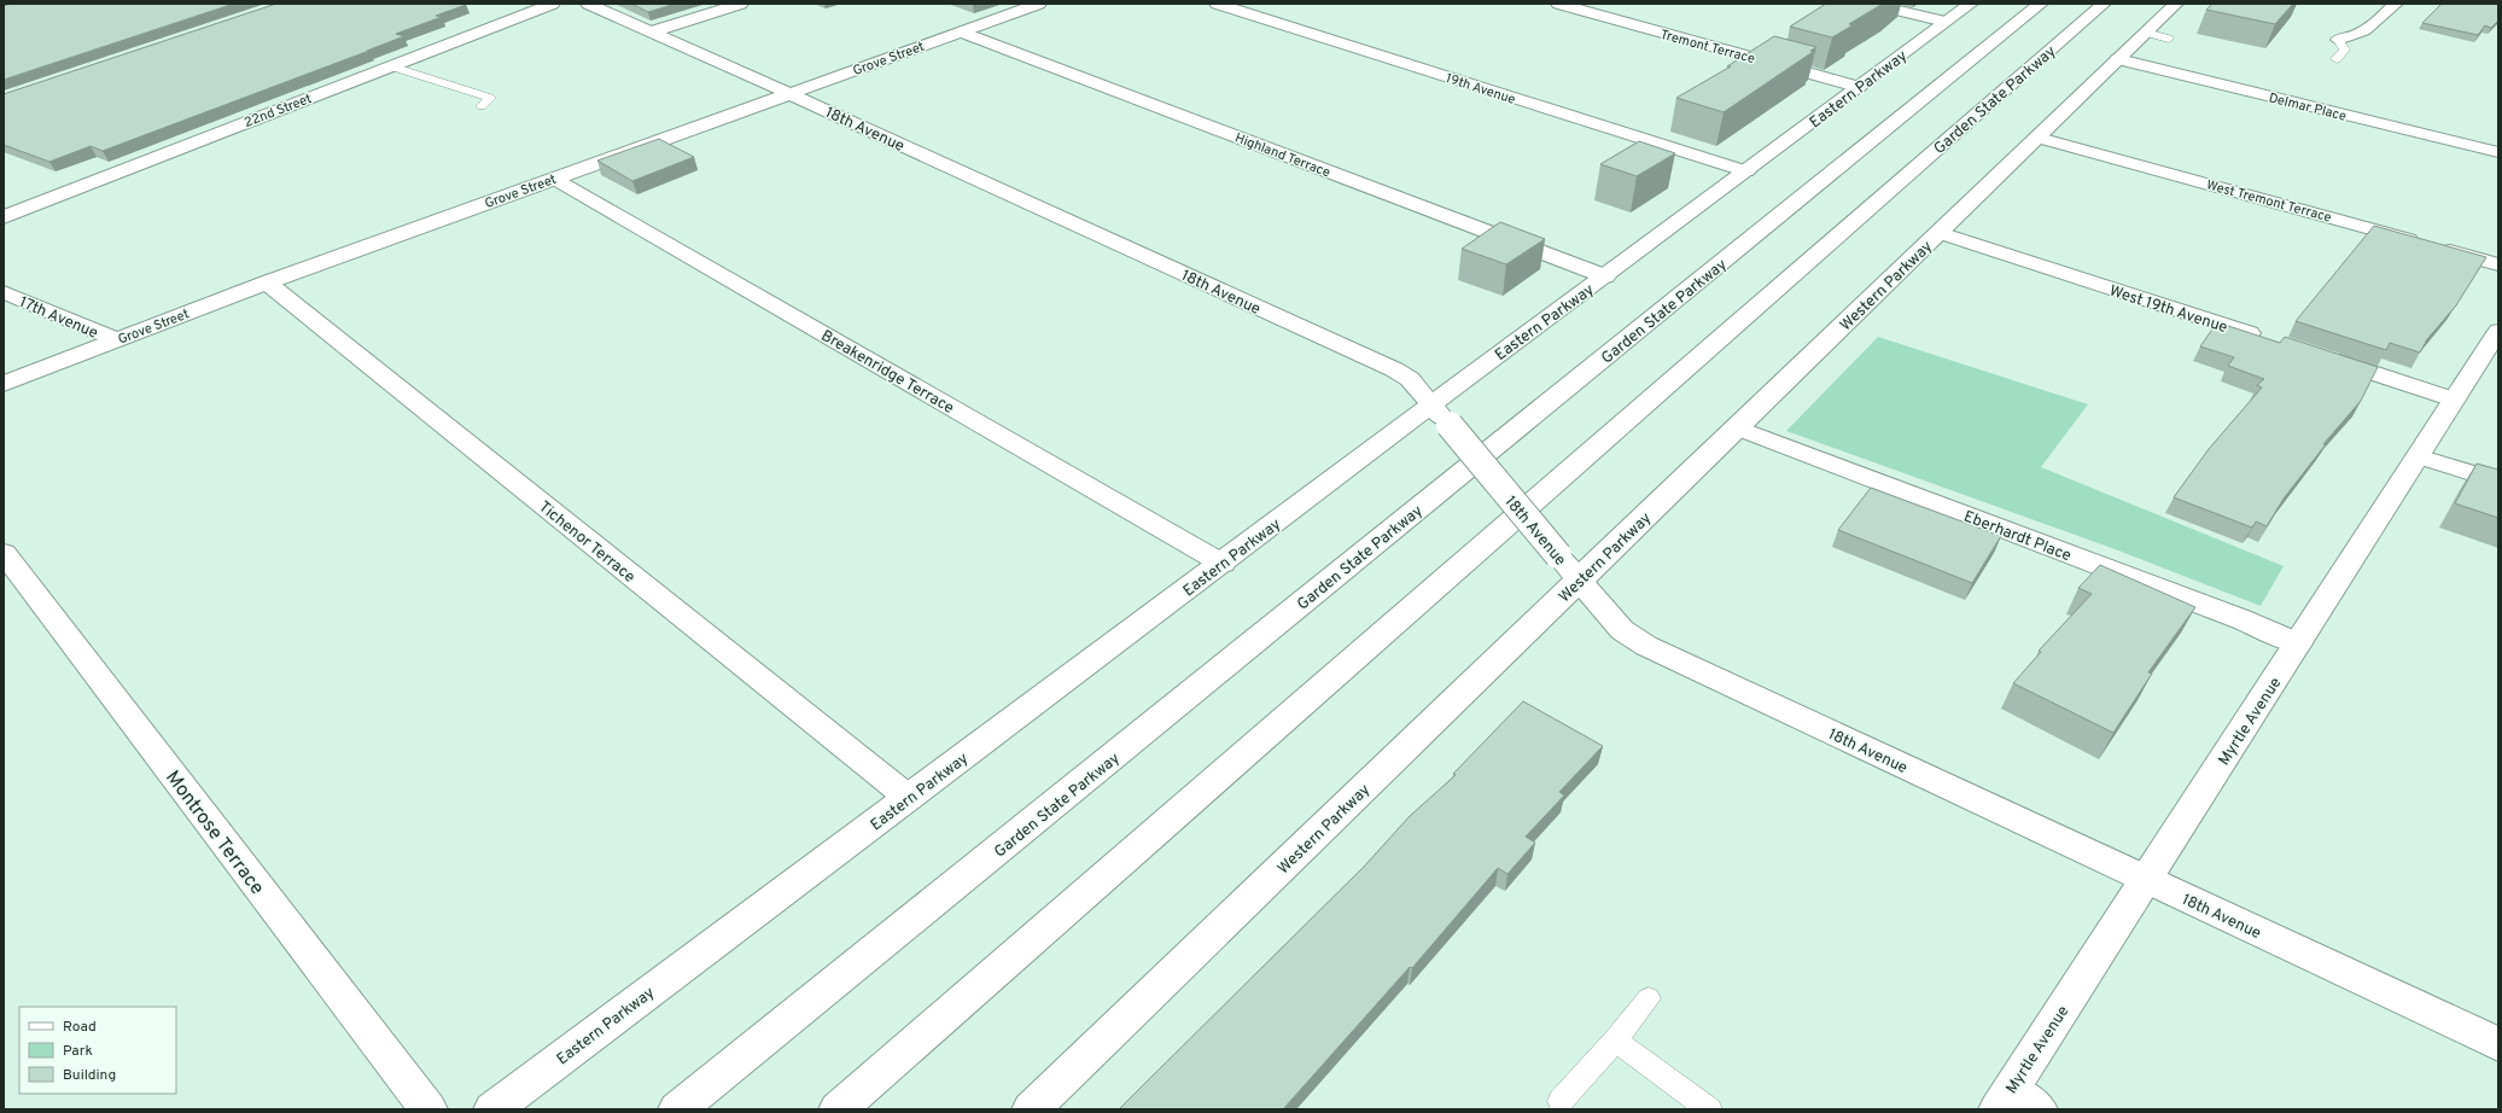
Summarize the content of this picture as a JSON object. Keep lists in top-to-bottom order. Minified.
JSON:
{"streets":{"main road":["Tremont Terrace","Grove Street","19th Avenue","Eastern Parkway","Garden State Parkway","Delmar Place","22nd Street","18th Avenue","Highland Terrace","West Tremont Terrace","Western Parkway","West 19th Avenue","17th Avenue","Breakenridge Terrace","Eberhardt Place","Tichenor Terrace","Myrtle Avenue","Montrose Terrace"]},"crossings":[["Tremont Terrace","Eastern Parkway"],["Grove Street","18th Avenue"],["Grove Street","Highland Terrace"],["Grove Street","17th Avenue"],["Grove Street","Breakenridge Terrace"],["Grove Street","Tichenor Terrace"],["19th Avenue","Eastern Parkway"],["Eastern Parkway","18th Avenue"],["Eastern Parkway","Highland Terrace"],["Eastern Parkway","Breakenridge Terrace"],["Eastern Parkway","Tichenor Terrace"],["Delmar Place","Western Parkway"],["18th Avenue","Western Parkway"],["18th Avenue","Myrtle Avenue"],["West Tremont Terrace","Western Parkway"],["Western Parkway","West 19th Avenue"],["Western Parkway","Eberhardt Place"],["Eberhardt Place","Myrtle Avenue"]],"legend":["Road","Park","Building"]}
